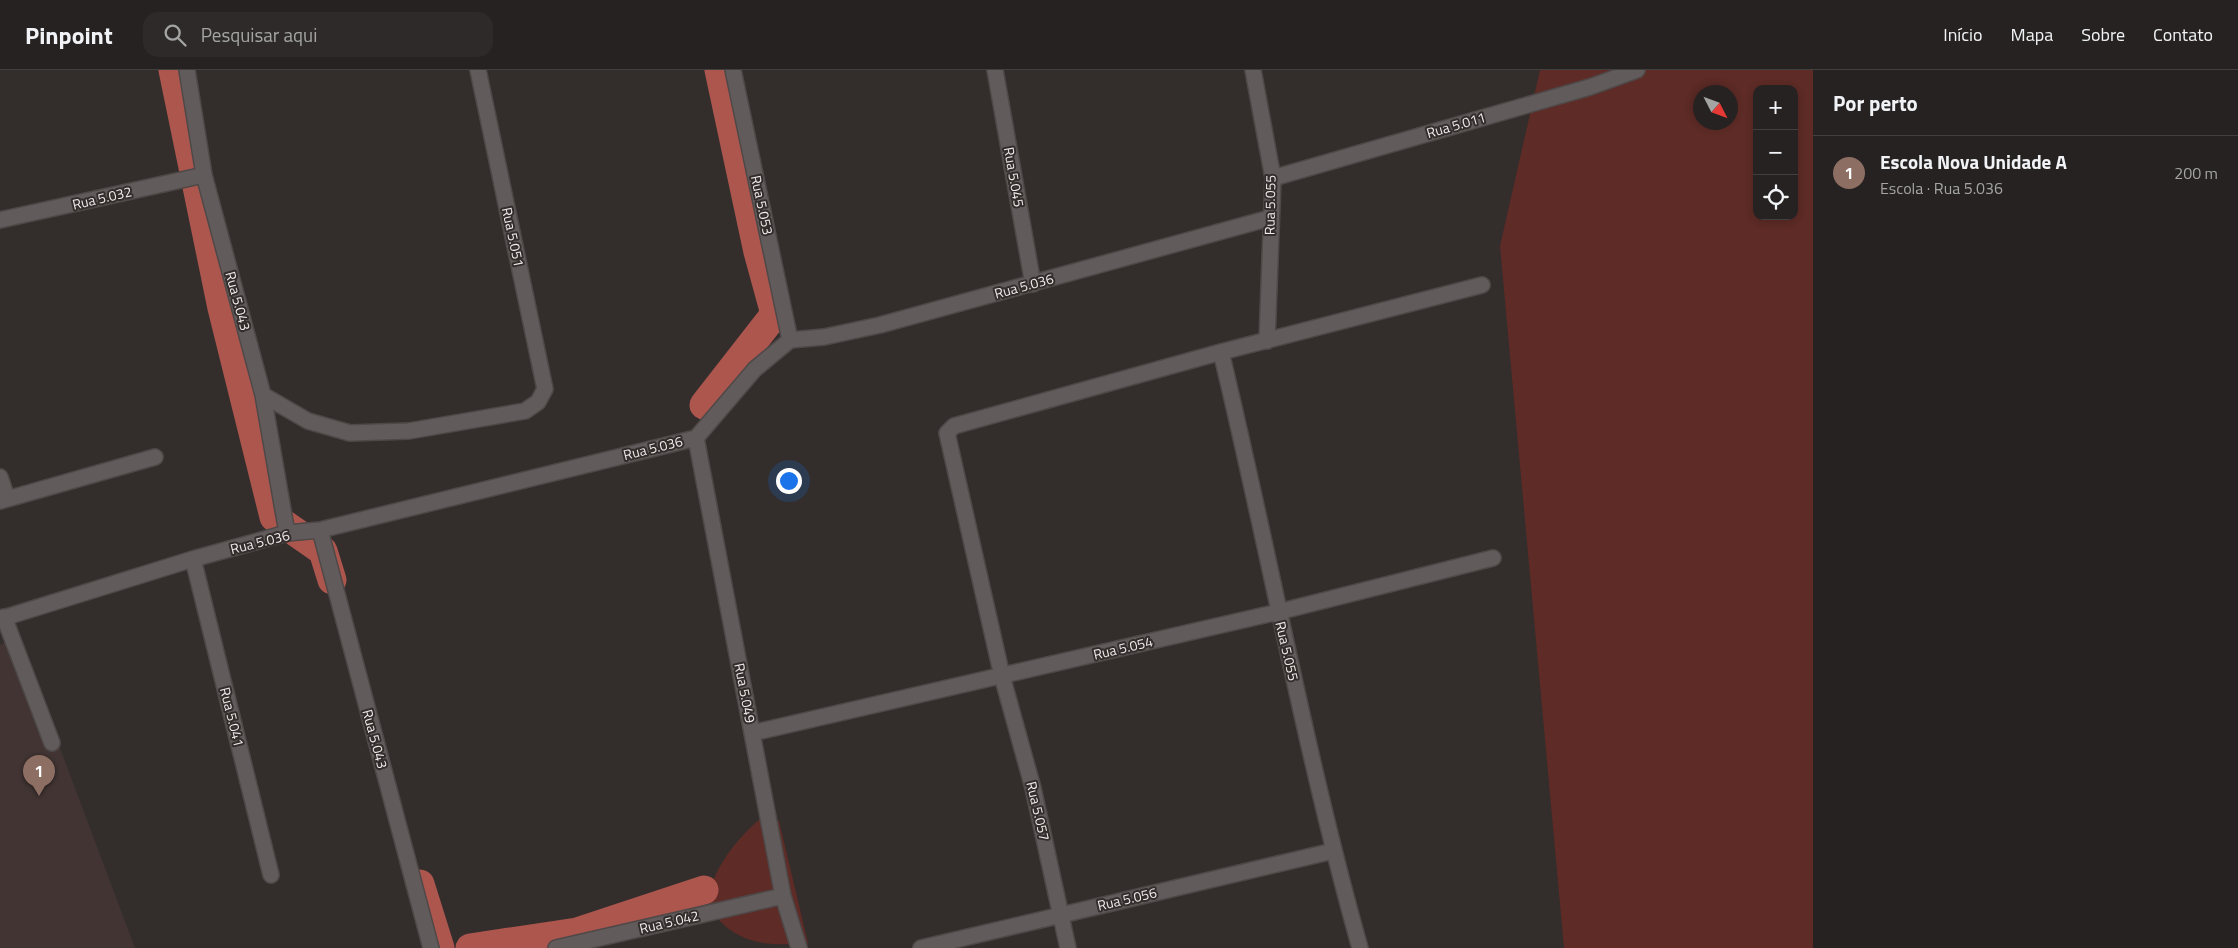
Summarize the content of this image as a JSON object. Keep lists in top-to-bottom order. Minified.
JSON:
{"streets":{"street":["Rua 5.011","Rua 5.045","Rua 5.032","Rua 5.053","Rua 5.055","Rua 5.051","Rua 5.036","Rua 5.043","Rua 5.054","Rua 5.049","Rua 5.041","Rua 5.057","Rua 5.056","Rua 5.042"]},"crossings":[["Rua 5.011","Rua 5.055"],["Rua 5.045","Rua 5.036"],["Rua 5.032","Rua 5.043"],["Rua 5.053","Rua 5.036"],["Rua 5.055","Rua 5.036"],["Rua 5.055","Rua 5.054"],["Rua 5.055","Rua 5.057"],["Rua 5.055","Rua 5.056"],["Rua 5.051","Rua 5.043"],["Rua 5.036","Rua 5.043"],["Rua 5.036","Rua 5.049"],["Rua 5.036","Rua 5.041"],["Rua 5.054","Rua 5.049"],["Rua 5.054","Rua 5.057"],["Rua 5.049","Rua 5.042"],["Rua 5.057","Rua 5.056"]],"north":"bottom right","page":{"header":"Pinpoint","search":"Pesquisar aqui","nav":["Início","Mapa","Sobre","Contato"],"heading":"Por perto","map_buttons":["+","−"],"list":[{"mark":"1","name":"Escola Nova Unidade A","note":"Escola · Rua 5.036","value":"200 m"}],"pins":"1"}}
